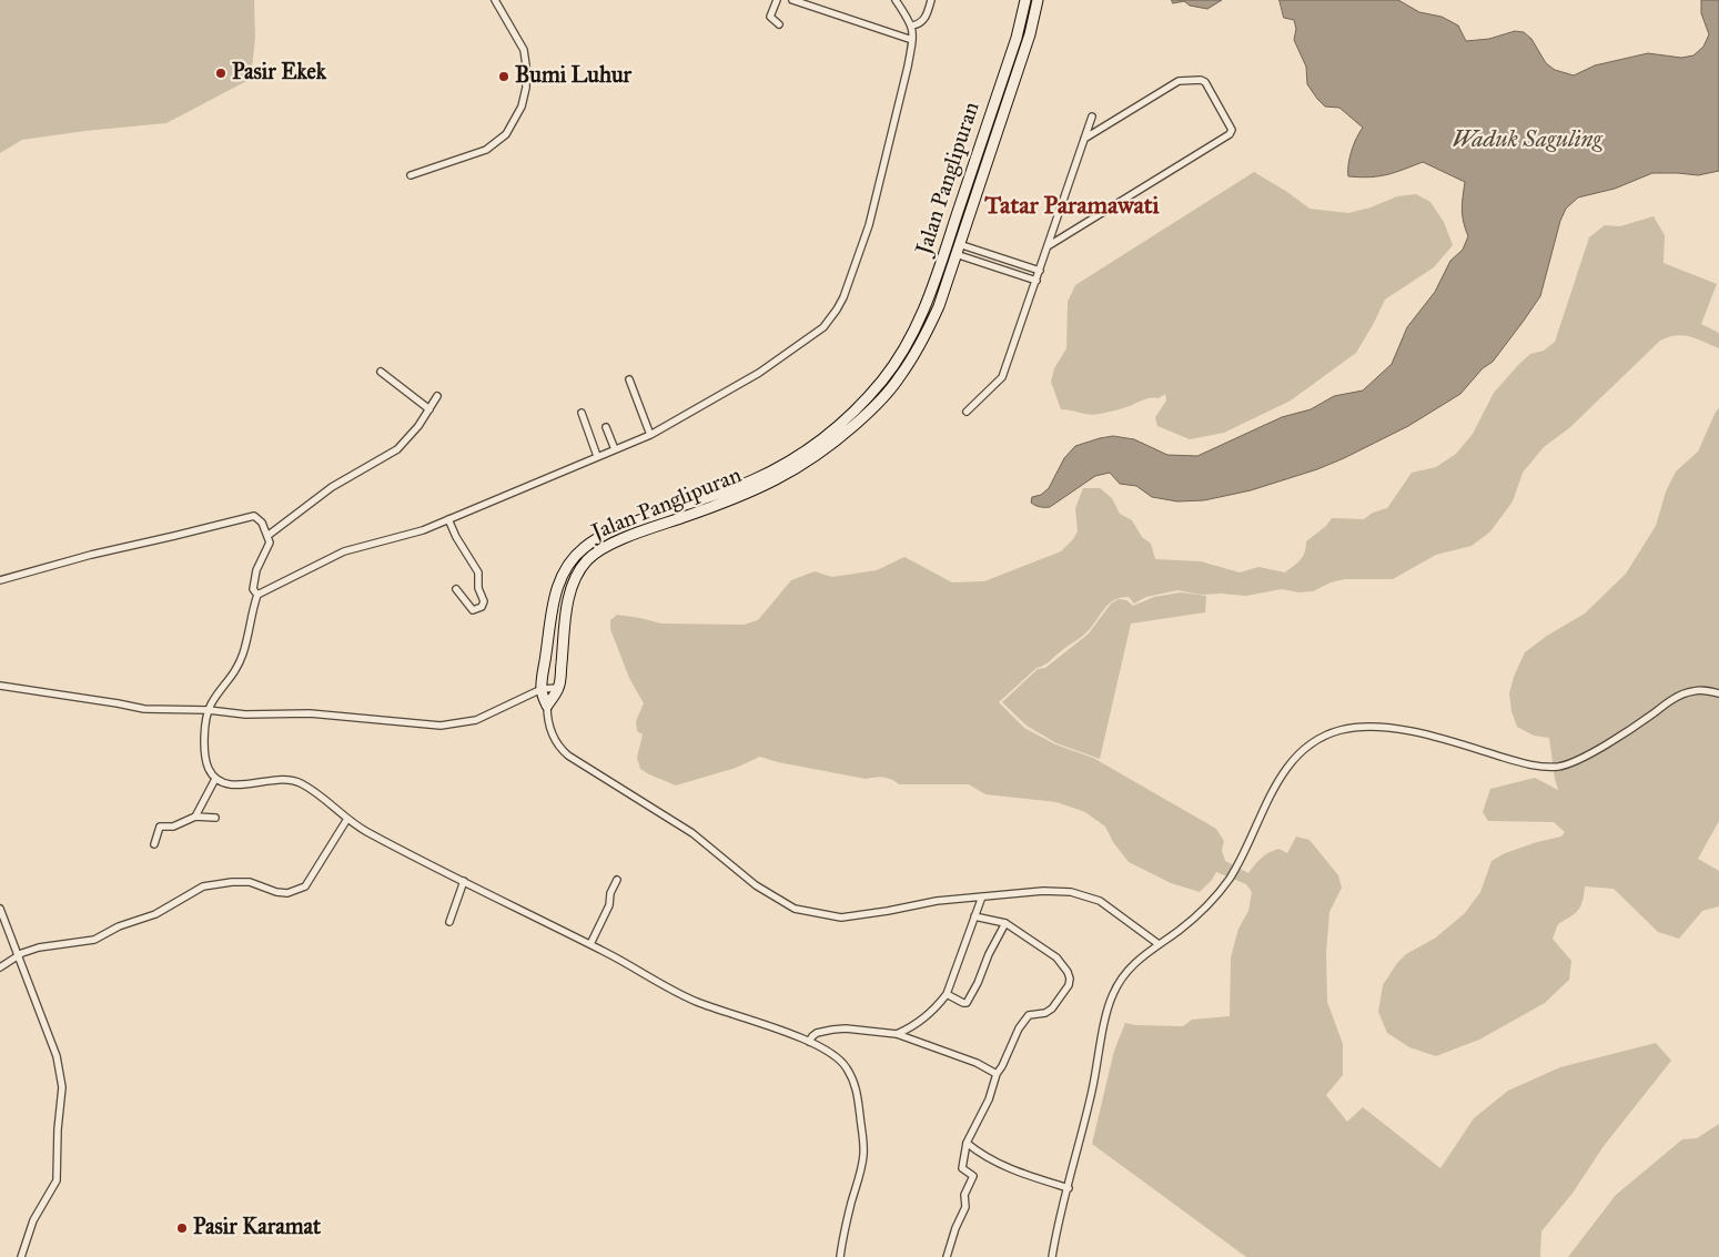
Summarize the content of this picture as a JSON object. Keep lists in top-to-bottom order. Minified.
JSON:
{"streets":{"main road":["Jalan Panglipuran"]},"districts":["Tatar Paramawati"],"water":["Waduk Saguling"],"places":["Pasir Ekek","Bumi Luhur","Pasir Karamat"]}
